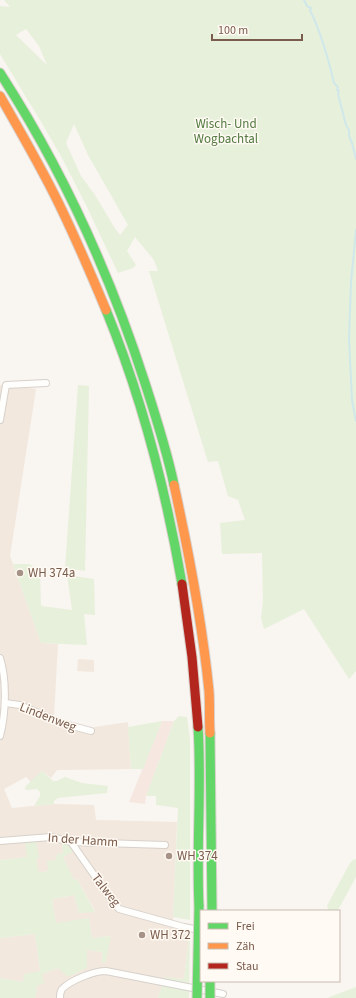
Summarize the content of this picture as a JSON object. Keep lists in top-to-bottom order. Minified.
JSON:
{"streets":{"street":["Lindenweg","In der Hamm","Talweg"]},"crossings":[["In der Hamm","Talweg"]],"parks":["Wisch- Und Wogbachtal"],"places":["WH 374a","WH 374","WH 372"],"legend":["Frei","Zäh","Stau"],"scale_bar":"100 m"}
